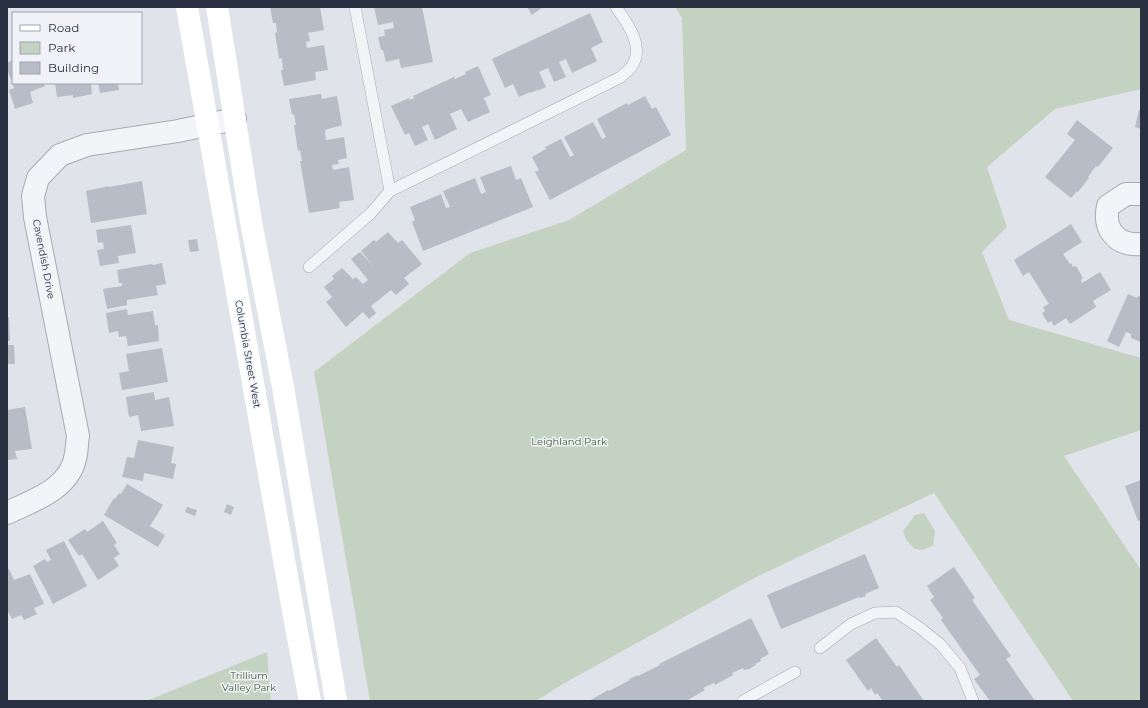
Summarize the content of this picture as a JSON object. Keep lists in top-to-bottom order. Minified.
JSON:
{"streets":{"main road":["Columbia Street West"],"street":["Cavendish Drive"]},"crossings":[["Cavendish Drive","Columbia Street West"]],"parks":["Leighland Park","Trillium Valley Park"],"legend":["Road","Park","Building"]}
